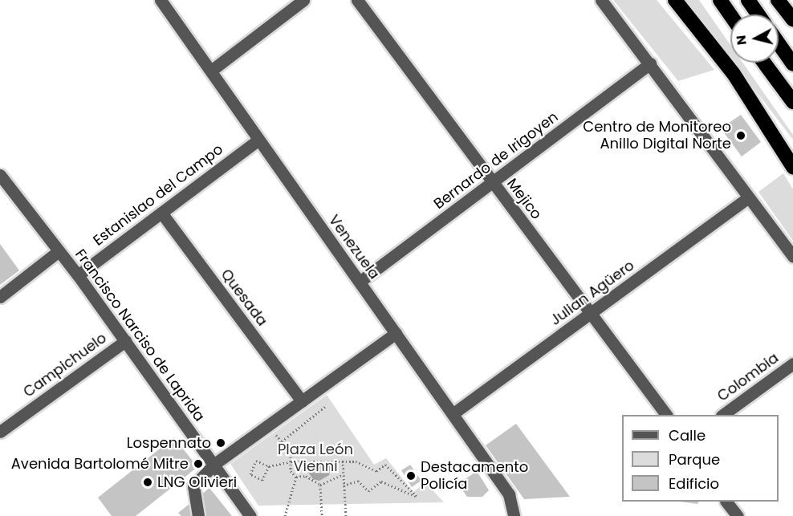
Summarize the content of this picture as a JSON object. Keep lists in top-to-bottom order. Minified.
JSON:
{"streets":{"street":["Bernardo de Irigoyen","Estanislao del Campo","Mejico","Venezuela","Julian Agüero","Quesada","Francisco Narciso de Laprida","Campichuelo","Colombia"]},"crossings":[["Bernardo de Irigoyen","Mejico"],["Bernardo de Irigoyen","Venezuela"],["Estanislao del Campo","Venezuela"],["Estanislao del Campo","Quesada"],["Estanislao del Campo","Francisco Narciso de Laprida"],["Mejico","Julian Agüero"],["Venezuela","Julian Agüero"],["Francisco Narciso de Laprida","Campichuelo"]],"parks":["Plaza León Vienni"],"places":["Centro de Monitoreo Anillo Digital Norte","Lospennato","Avenida Bartolomé Mitre","Destacamento Policía","LNG Olivieri"],"legend":["Calle","Parque","Edificio"],"north":"left"}
